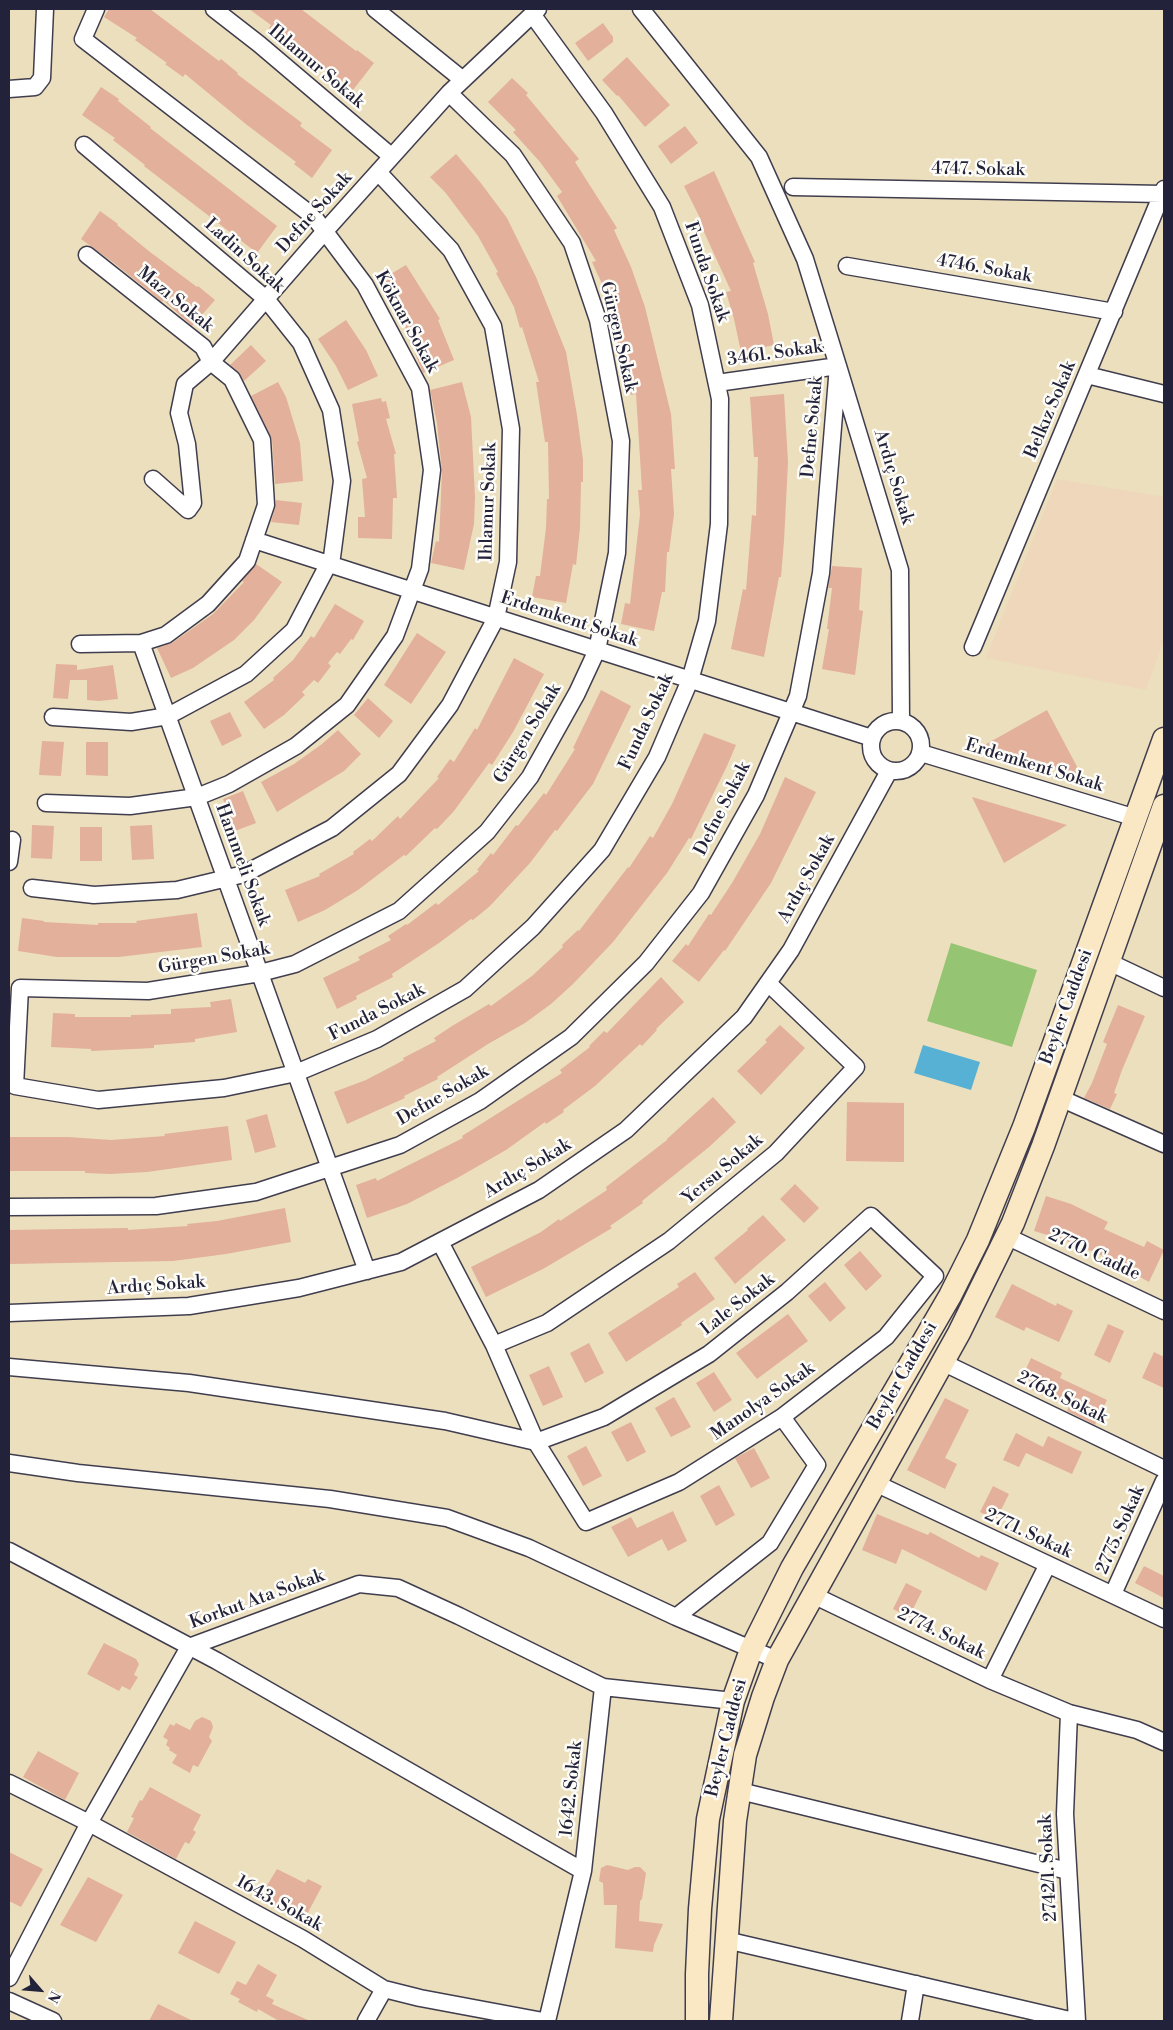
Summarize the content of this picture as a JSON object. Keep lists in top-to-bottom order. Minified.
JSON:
{"streets":{"main road":["Beyler Caddesi"],"street":["Ihlamur Sokak","4747. Sokak","Defne Sokak","Ladin Sokak","4746. Sokak","Funda Sokak","Mazı Sokak","Köknar Sokak","Gürgen Sokak","3461. Sokak","Belkız Sokak","Ardıç Sokak","Erdemkent Sokak","Hanımeli Sokak","Yersu Sokak","2770. Cadde","Lale Sokak","2768. Sokak","Manolya Sokak","2775. Sokak","2771. Sokak","Korkut Ata Sokak","2774. Sokak","1642. Sokak","2742/1. Sokak","1643. Sokak"]},"crossings":[["Ihlamur Sokak","Defne Sokak"],["Ihlamur Sokak","Erdemkent Sokak"],["Ihlamur Sokak","Hanımeli Sokak"],["4747. Sokak","Belkız Sokak"],["Defne Sokak","Ladin Sokak"],["Defne Sokak","Funda Sokak"],["Defne Sokak","Mazı Sokak"],["Defne Sokak","Köknar Sokak"],["Defne Sokak","Gürgen Sokak"],["Defne Sokak","3461. Sokak"],["Defne Sokak","Ardıç Sokak"],["Defne Sokak","Erdemkent Sokak"],["Defne Sokak","Hanımeli Sokak"],["Ladin Sokak","Erdemkent Sokak"],["Ladin Sokak","Hanımeli Sokak"],["4746. Sokak","Belkız Sokak"],["Funda Sokak","Gürgen Sokak"],["Funda Sokak","3461. Sokak"],["Funda Sokak","Erdemkent Sokak"],["Funda Sokak","Hanımeli Sokak"],["Mazı Sokak","Erdemkent Sokak"],["Mazı Sokak","Hanımeli Sokak"],["Köknar Sokak","Erdemkent Sokak"],["Köknar Sokak","Hanımeli Sokak"],["Gürgen Sokak","Erdemkent Sokak"],["Gürgen Sokak","Hanımeli Sokak"],["3461. Sokak","Ardıç Sokak"],["Ardıç Sokak","Erdemkent Sokak"],["Ardıç Sokak","Hanımeli Sokak"],["Ardıç Sokak","Yersu Sokak"],["Erdemkent Sokak","Beyler Caddesi"],["Beyler Caddesi","2770. Cadde"],["Beyler Caddesi","2768. Sokak"],["Beyler Caddesi","2771. Sokak"],["Beyler Caddesi","2774. Sokak"],["Lale Sokak","Manolya Sokak"],["2775. Sokak","2771. Sokak"],["2771. Sokak","2774. Sokak"],["Korkut Ata Sokak","1642. Sokak"],["Korkut Ata Sokak","1643. Sokak"],["1642. Sokak","1643. Sokak"]],"north":"bottom right"}
